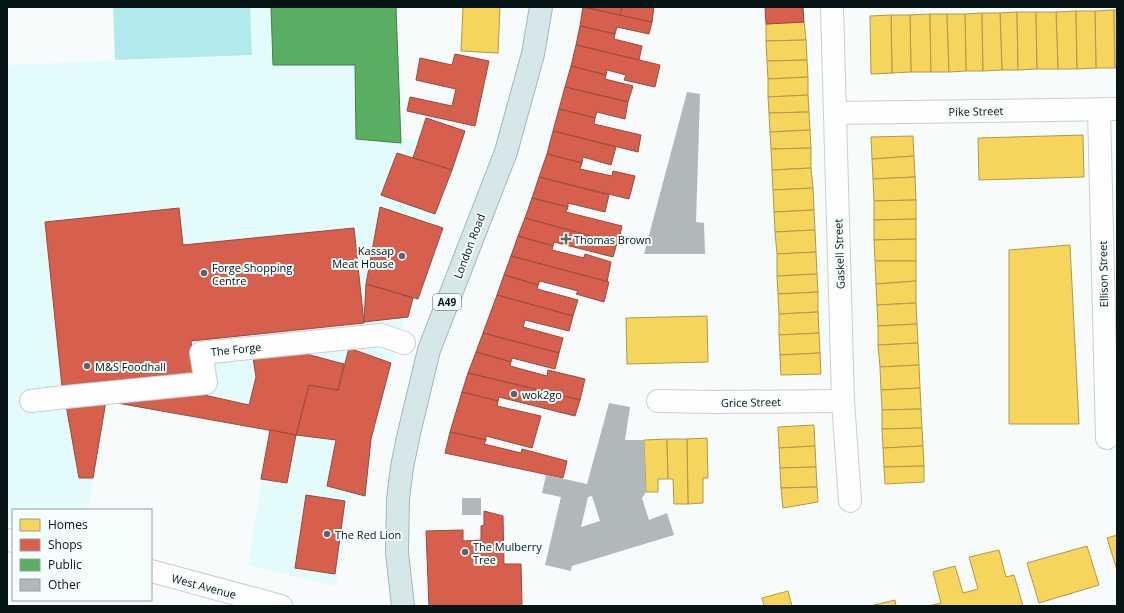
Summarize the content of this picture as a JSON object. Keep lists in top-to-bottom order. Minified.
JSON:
{"streets":{"highway":["London Road","A49"],"street":["Pike Street","Gaskell Street","Ellison Street","The Forge","Grice Street","West Avenue"]},"crossings":[["Pike Street","Gaskell Street"],["Pike Street","Ellison Street"],["Gaskell Street","Grice Street"]],"places":{"health":["Thomas Brown"],"other":["Kassap Meat House","Forge Shopping Centre","M&S Foodhall","wok2go","The Red Lion","The Mulberry Tree"]},"legend":["Homes","Shops","Public","Other"]}
